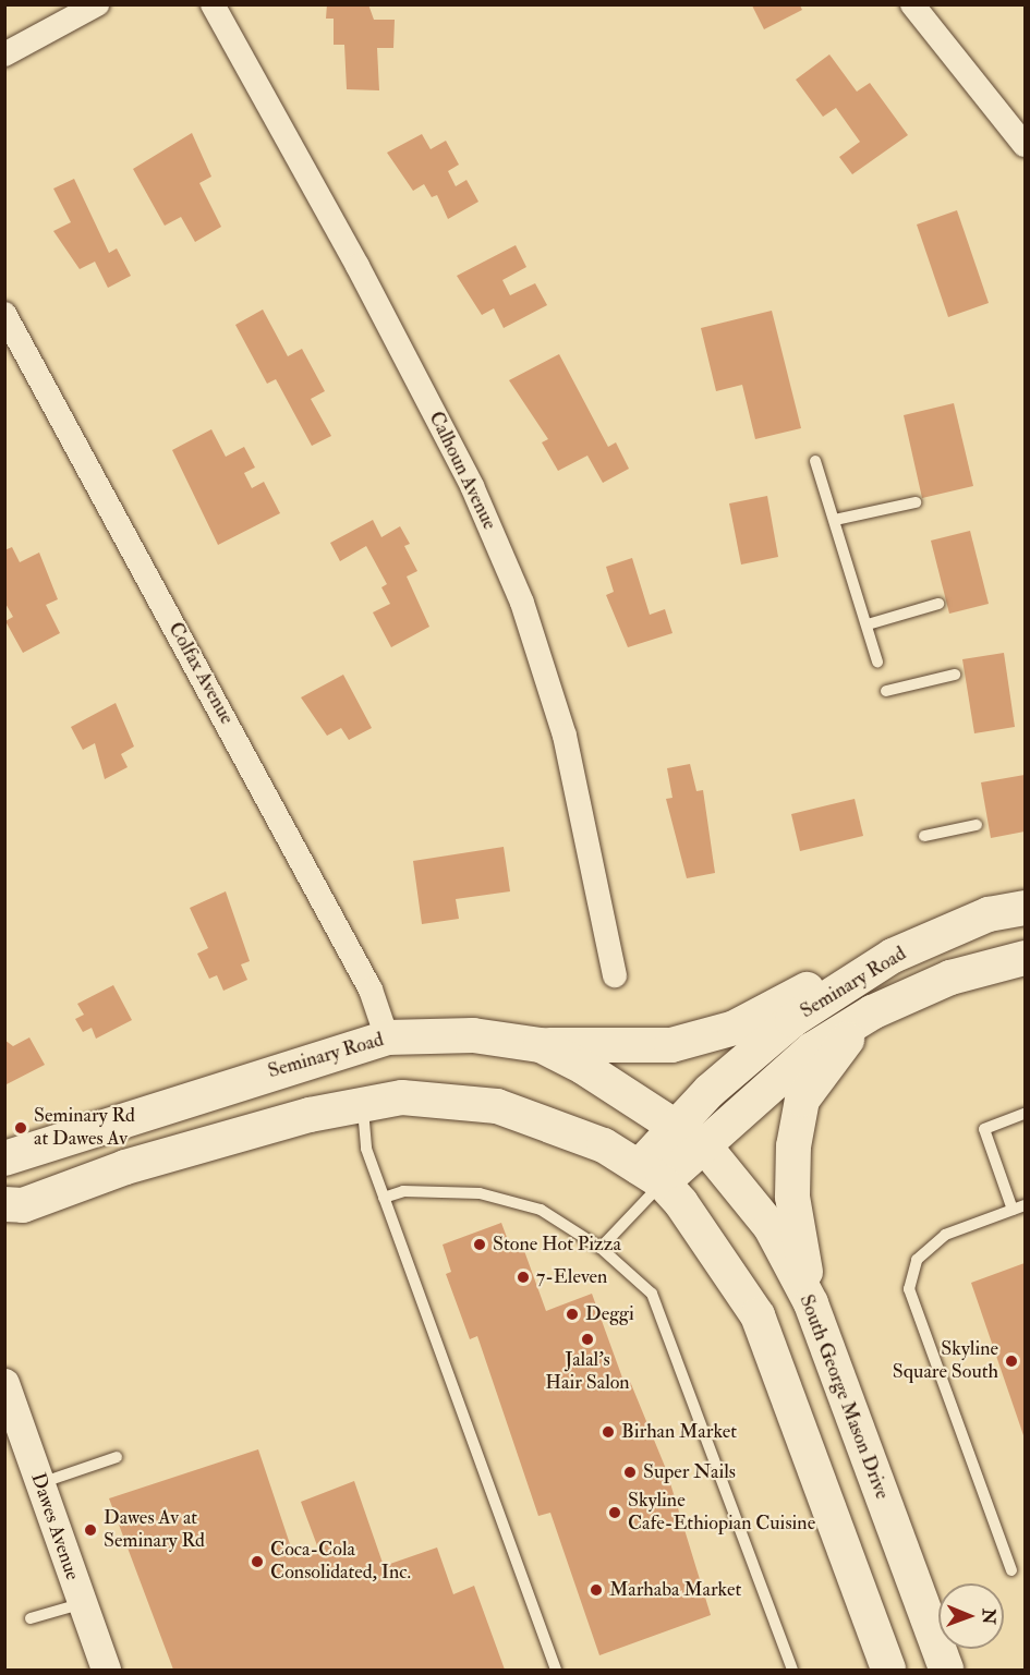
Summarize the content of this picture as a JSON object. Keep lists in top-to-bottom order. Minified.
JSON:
{"streets":{"main road":["Seminary Road","South George Mason Drive"],"street":["Calhoun Avenue","Colfax Avenue","Dawes Avenue"]},"crossings":[["Colfax Avenue","Seminary Road"],["Seminary Road","South George Mason Drive"]],"places":["Seminary Rd at Dawes Av","Stone Hot Pizza","7-Eleven","Deggi","Jalal's Hair Salon","Skyline Square South","Birhan Market","Super Nails","Skyline Cafe-Ethiopian Cuisine","Dawes Av at Seminary Rd","Coca-Cola Consolidated, Inc.","Marhaba Market"],"north":"right"}
